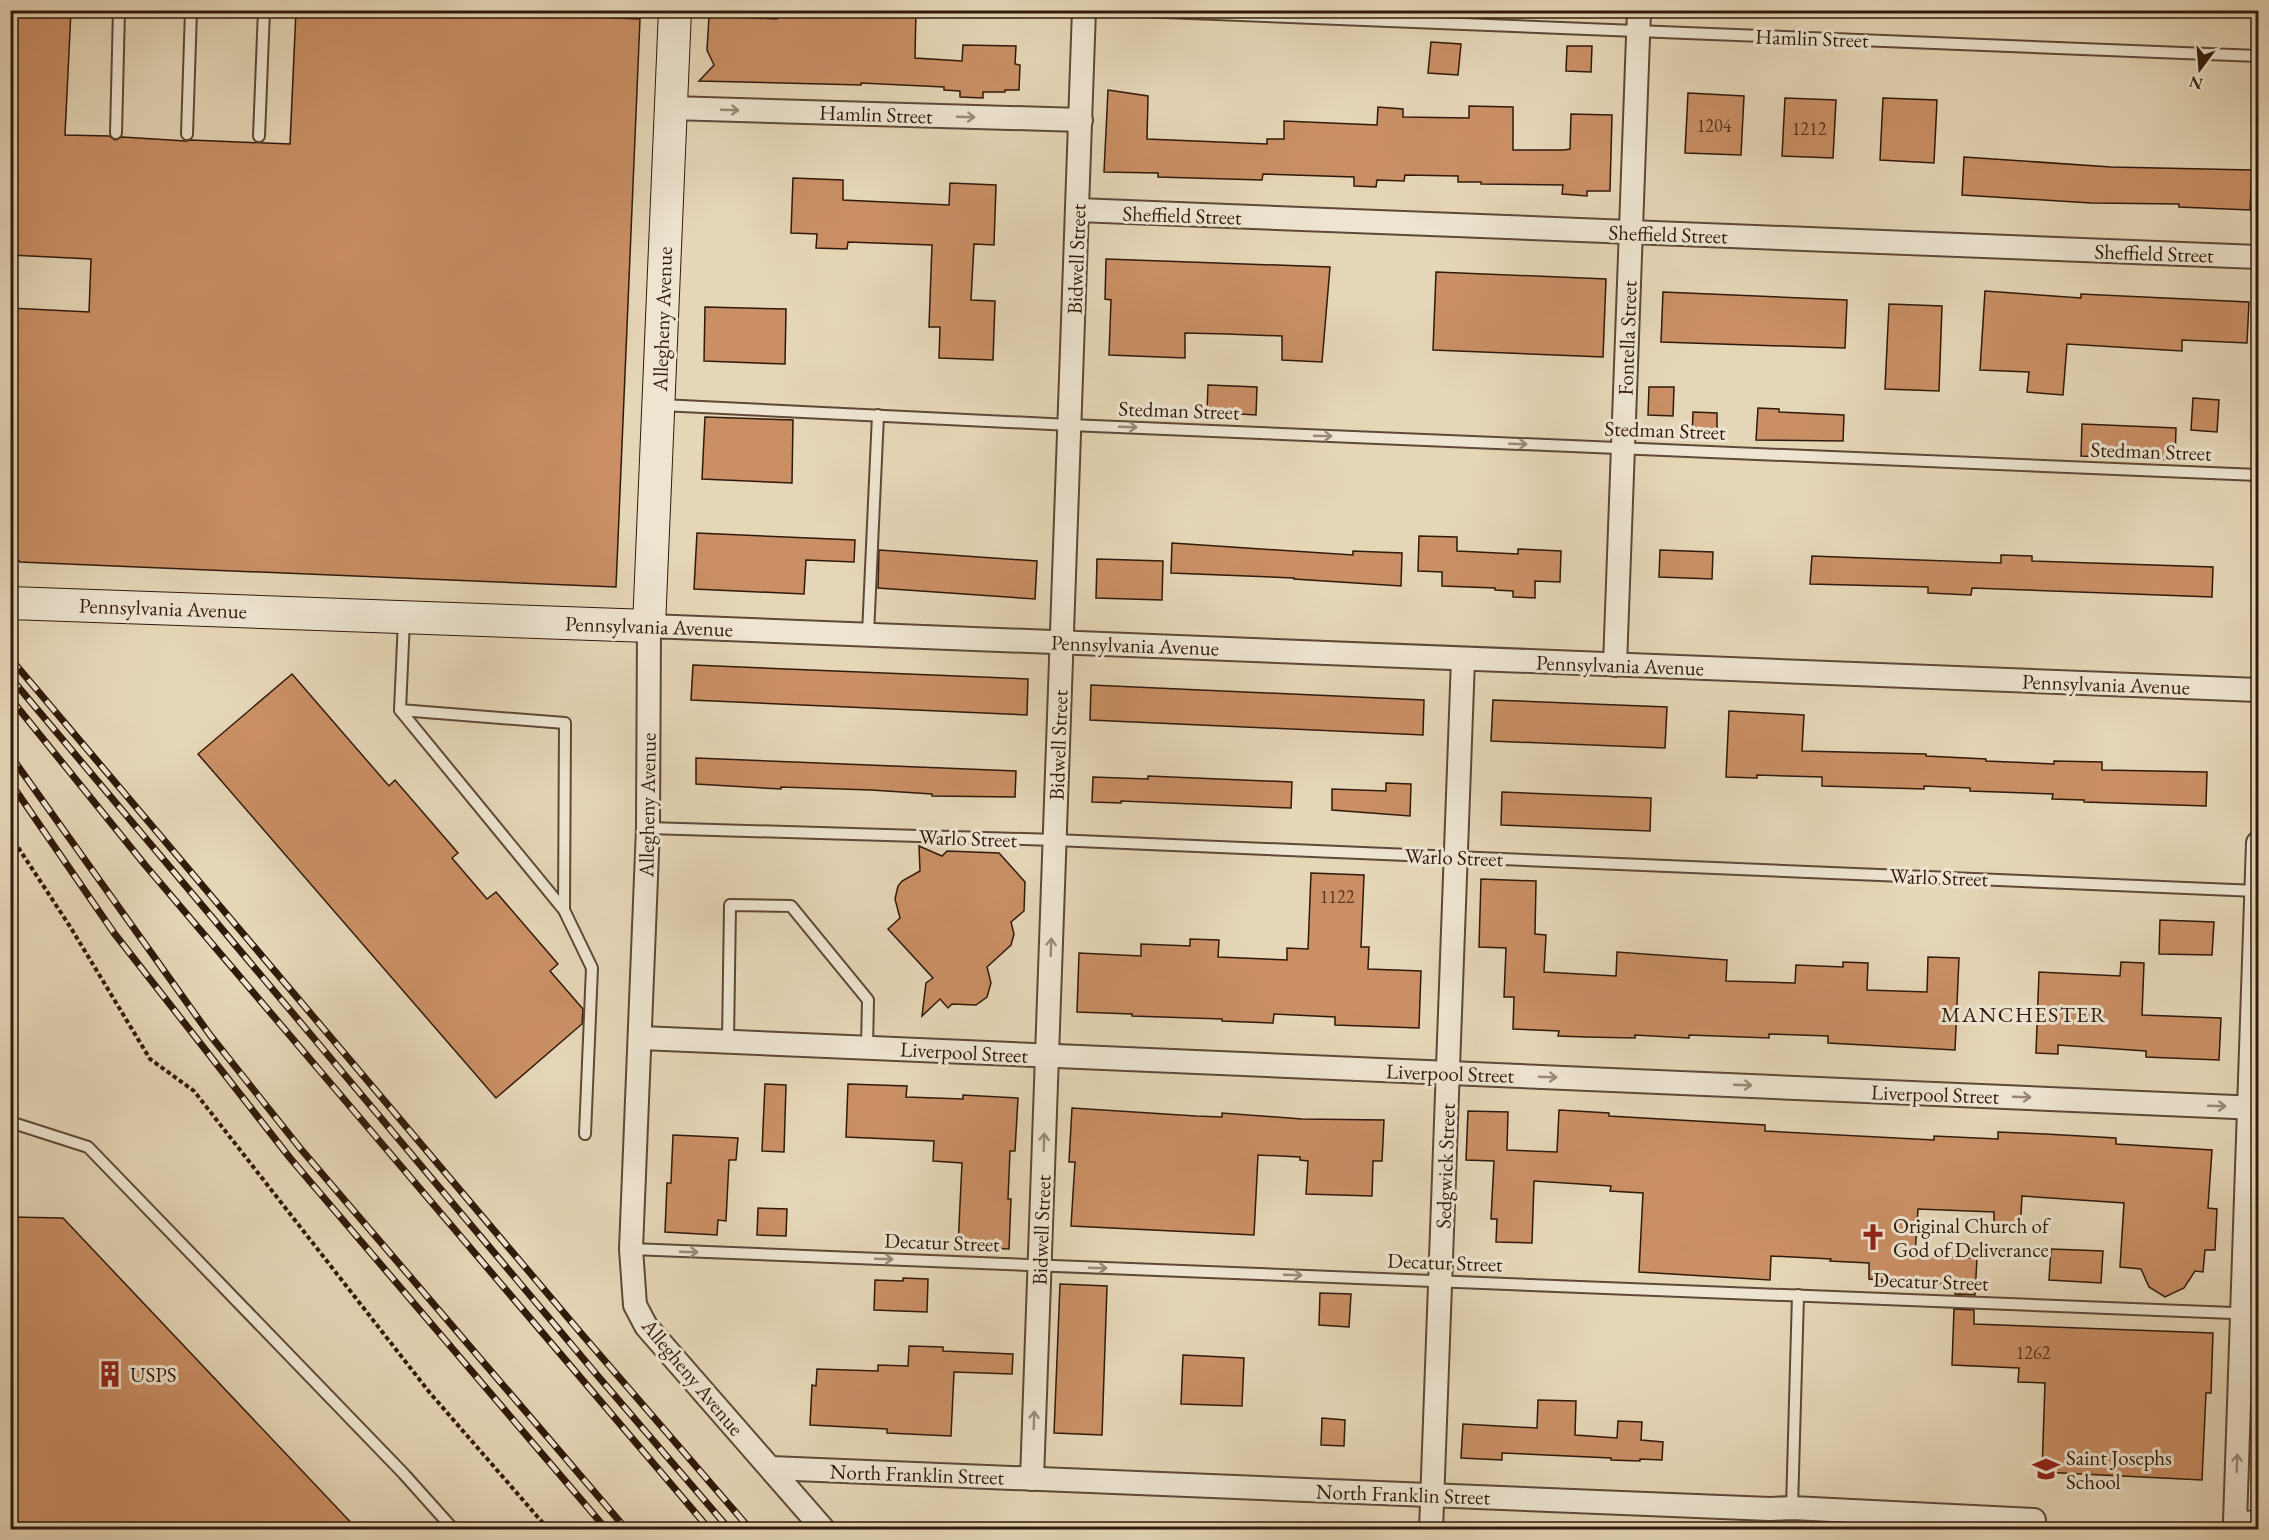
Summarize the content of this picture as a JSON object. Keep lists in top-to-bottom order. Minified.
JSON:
{"streets":{"street":["Hamlin Street","Sheffield Street","Bidwell Street","Allegheny Avenue","Fontella Street","Pennsylvania Avenue","Liverpool Street","Sedgwick Street","North Franklin Street"],"lane":["Stedman Street","Warlo Street","Decatur Street"]},"crossings":[["Hamlin Street","Bidwell Street"],["Hamlin Street","Allegheny Avenue"],["Hamlin Street","Fontella Street"],["Sheffield Street","Bidwell Street"],["Sheffield Street","Fontella Street"],["Bidwell Street","Stedman Street"],["Bidwell Street","Pennsylvania Avenue"],["Bidwell Street","Warlo Street"],["Bidwell Street","Liverpool Street"],["Bidwell Street","Decatur Street"],["Bidwell Street","North Franklin Street"],["Allegheny Avenue","Pennsylvania Avenue"],["Allegheny Avenue","Warlo Street"],["Allegheny Avenue","Liverpool Street"],["Allegheny Avenue","Decatur Street"],["Allegheny Avenue","North Franklin Street"],["Fontella Street","Stedman Street"],["Fontella Street","Pennsylvania Avenue"],["Pennsylvania Avenue","Sedgwick Street"],["Warlo Street","Sedgwick Street"],["Liverpool Street","Sedgwick Street"],["Sedgwick Street","Decatur Street"],["Sedgwick Street","North Franklin Street"]],"one_way":["Bidwell Street","Stedman Street","Liverpool Street","Decatur Street"],"districts":["MANCHESTER"],"places":{"church":["Original Church of God of Deliverance"],"building":["USPS"],"school or university":["Saint Josephs School"]},"house_numbers":["1204","1212","1122","1262"],"north":"bottom"}
